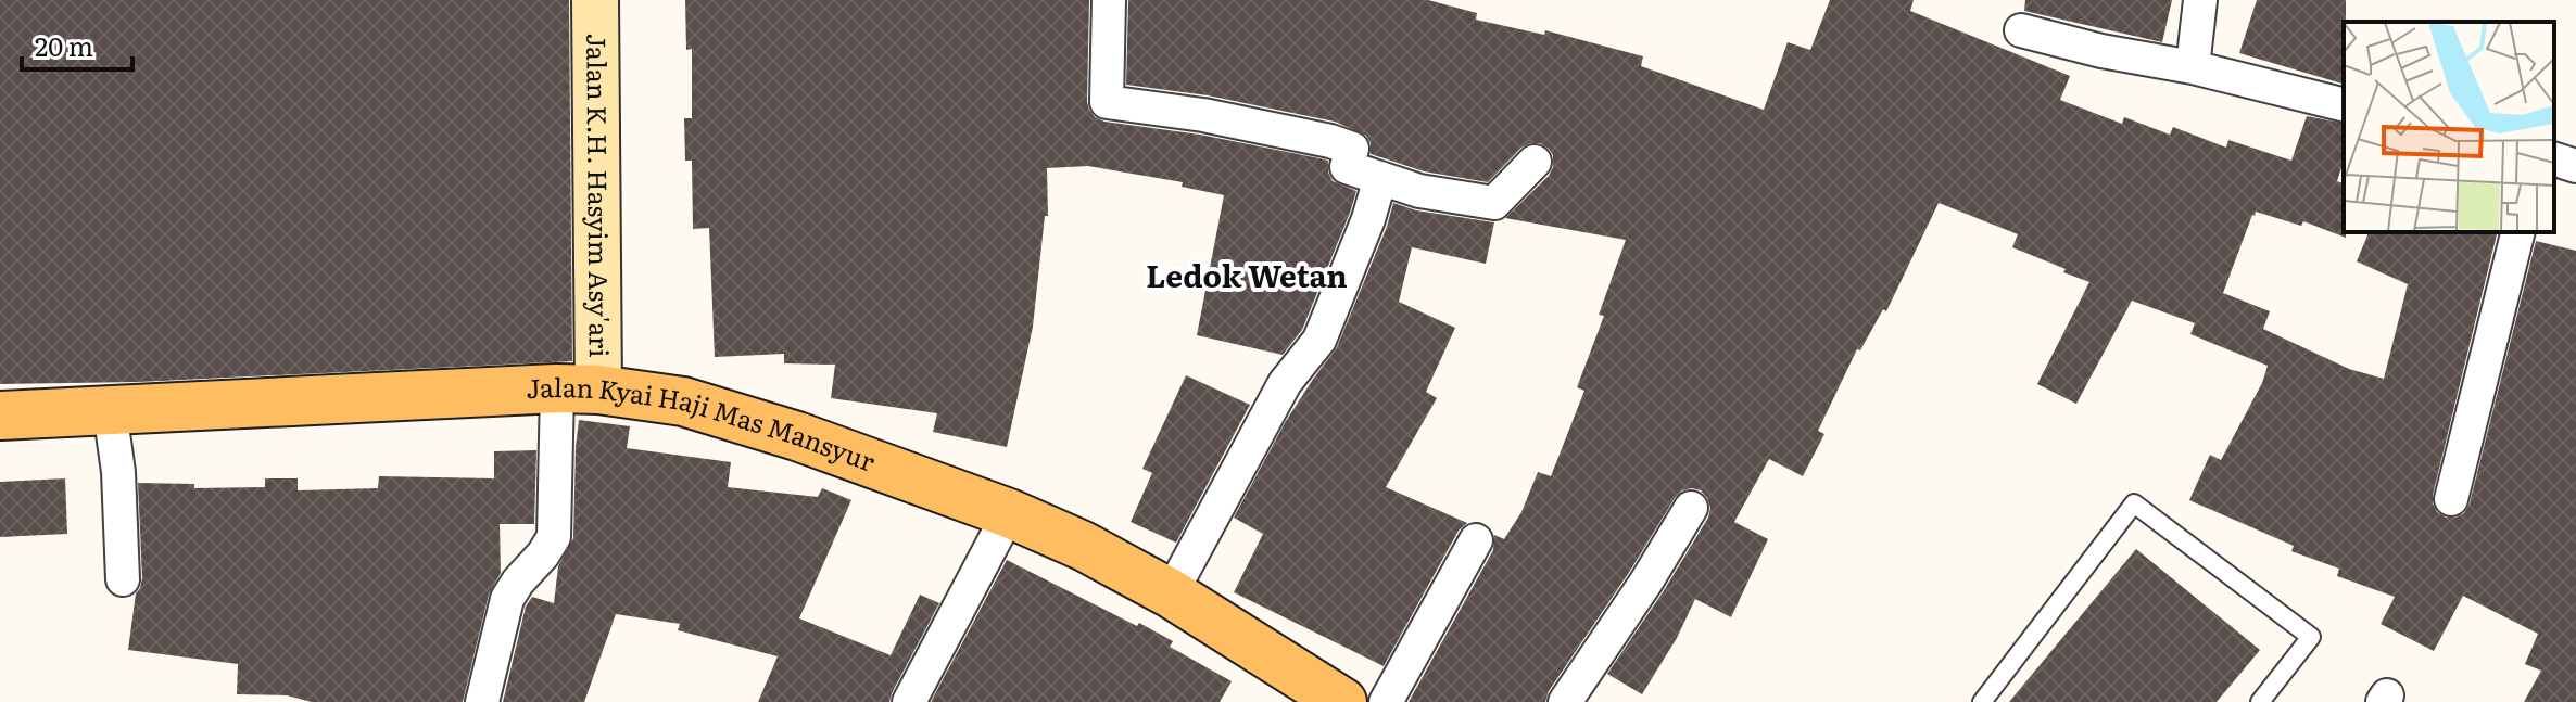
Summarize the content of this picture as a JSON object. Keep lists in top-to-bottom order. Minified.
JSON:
{"streets":{"main road":["Jalan K.H. Hasyim Asy'ari","Jalan Kyai Haji Mas Mansyur"]},"crossings":[["Jalan K.H. Hasyim Asy'ari","Jalan Kyai Haji Mas Mansyur"]],"districts":["Ledok Wetan"],"scale_bar":"20 m"}
